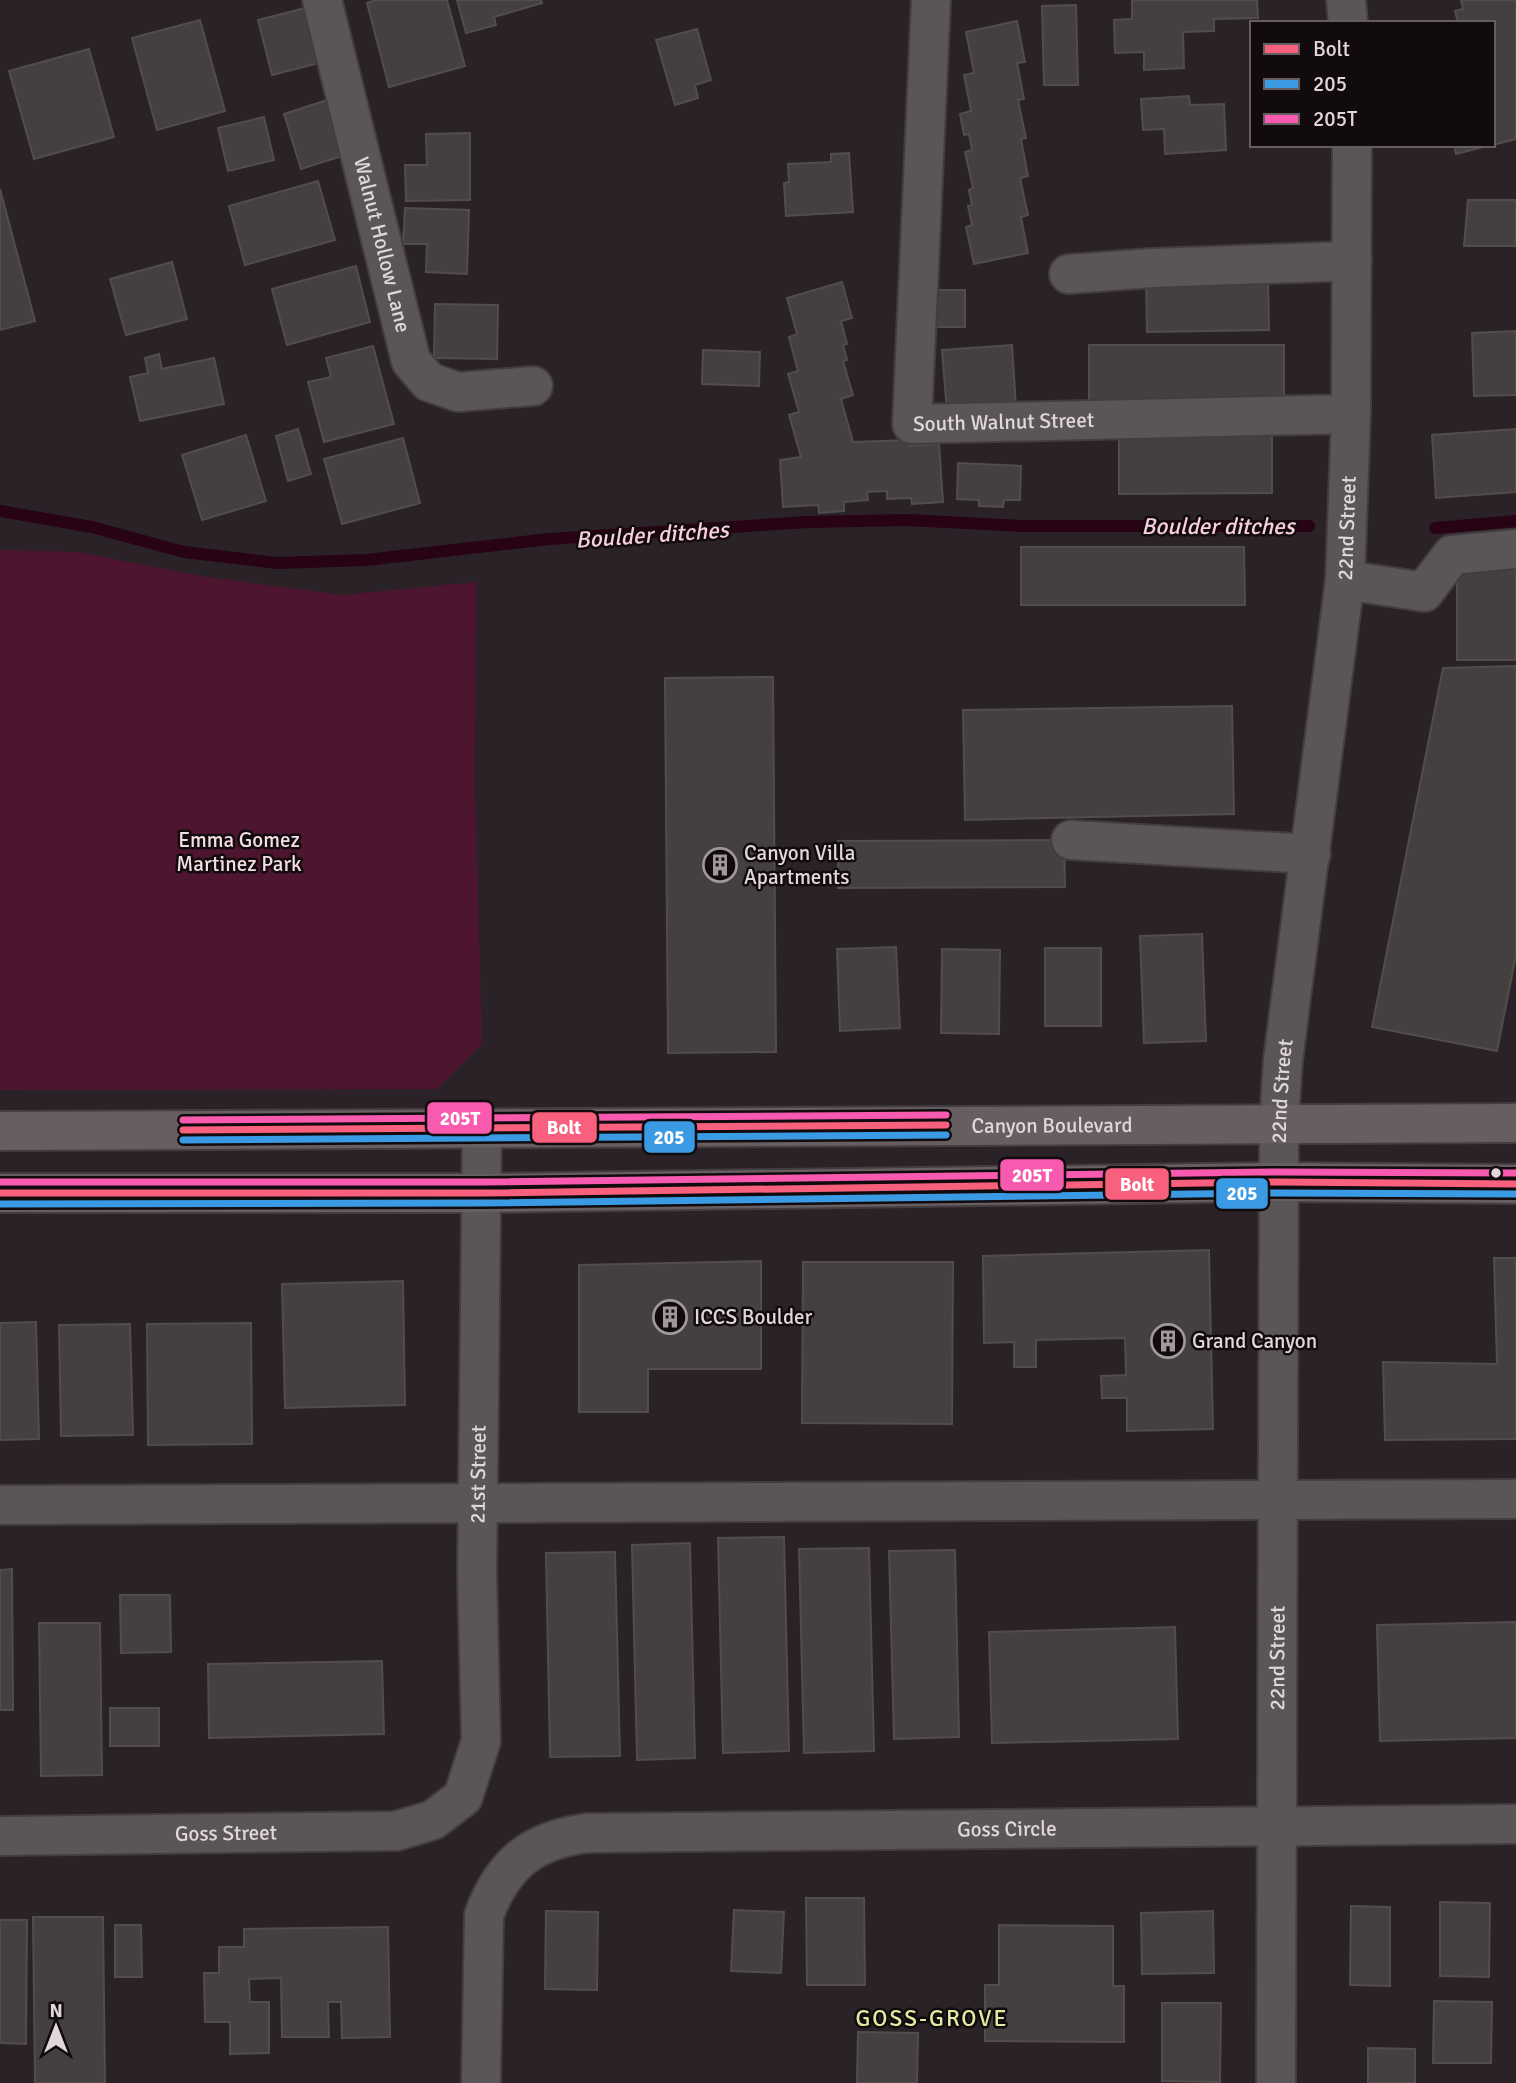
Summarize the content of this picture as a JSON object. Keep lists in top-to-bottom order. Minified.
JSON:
{"streets":{"main road":["Canyon Boulevard"],"street":["Walnut Hollow Lane","South Walnut Street","22nd Street","21st Street","Goss Circle","Goss Street"]},"crossings":[["South Walnut Street","22nd Street"],["22nd Street","Canyon Boulevard"],["22nd Street","Goss Circle"],["Canyon Boulevard","21st Street"],["21st Street","Goss Street"]],"districts":["GOSS-GROVE"],"water":["Boulder ditches"],"parks":["Emma Gomez Martinez Park"],"places":{"building":["Canyon Villa Apartments","ICCS Boulder","Grand Canyon"]},"lines":["transit line 205T","transit line Bolt","transit line 205"],"legend":["Bolt","205","205T"],"north":"top"}
